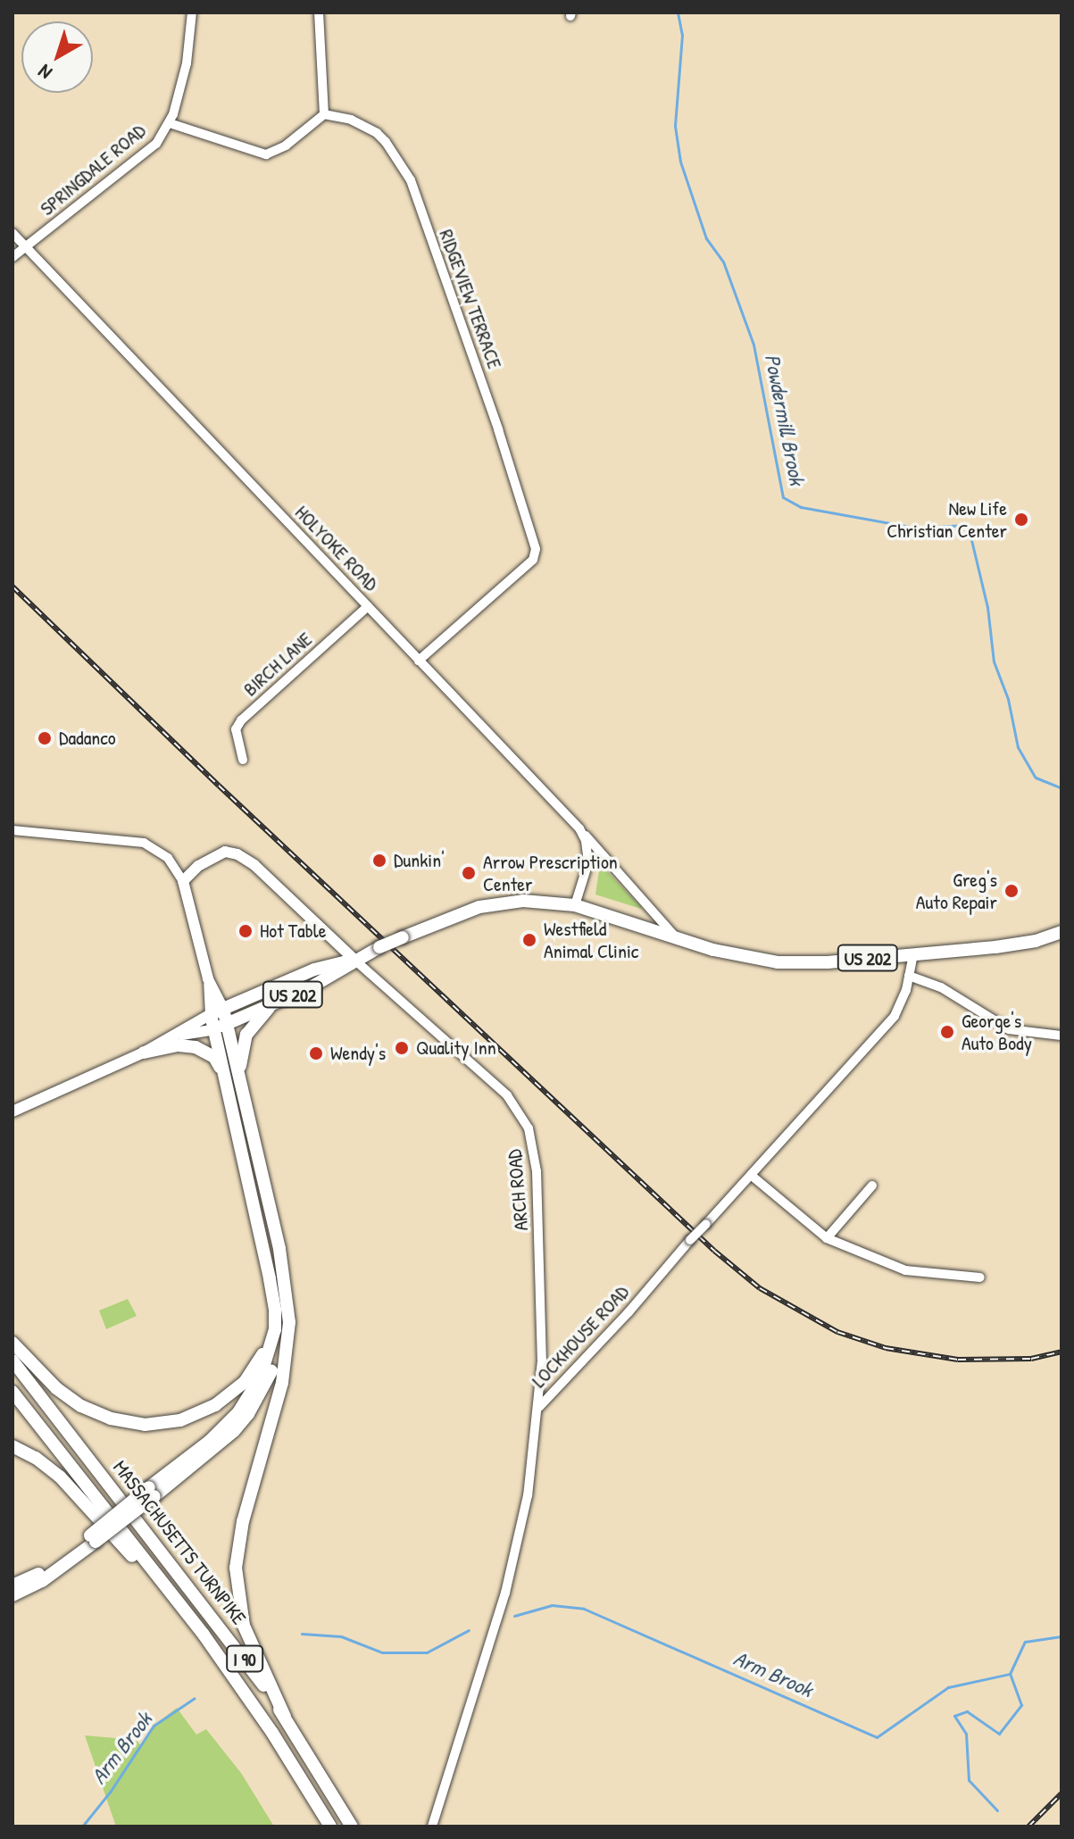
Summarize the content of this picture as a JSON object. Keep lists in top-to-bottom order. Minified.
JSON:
{"streets":{"highway":["US 202","MASSACHUSETTS TURNPIKE","I 90"],"street":["SPRINGDALE ROAD","RIDGEVIEW TERRACE","HOLYOKE ROAD","BIRCH LANE","ARCH ROAD","LOCKHOUSE ROAD"]},"crossings":[["SPRINGDALE ROAD","HOLYOKE ROAD"],["RIDGEVIEW TERRACE","HOLYOKE ROAD"],["HOLYOKE ROAD","BIRCH LANE"],["HOLYOKE ROAD","US 202"],["US 202","ARCH ROAD"],["US 202","LOCKHOUSE ROAD"],["ARCH ROAD","LOCKHOUSE ROAD"]],"water":["Powdermill Brook","Arm Brook"],"places":["New Life Christian Center","Dadanco","Dunkin'","Arrow Prescription Center","Greg's Auto Repair","Hot Table","Westfield Animal Clinic","George's Auto Body","Quality Inn","Wendy's"],"north":"bottom left"}
